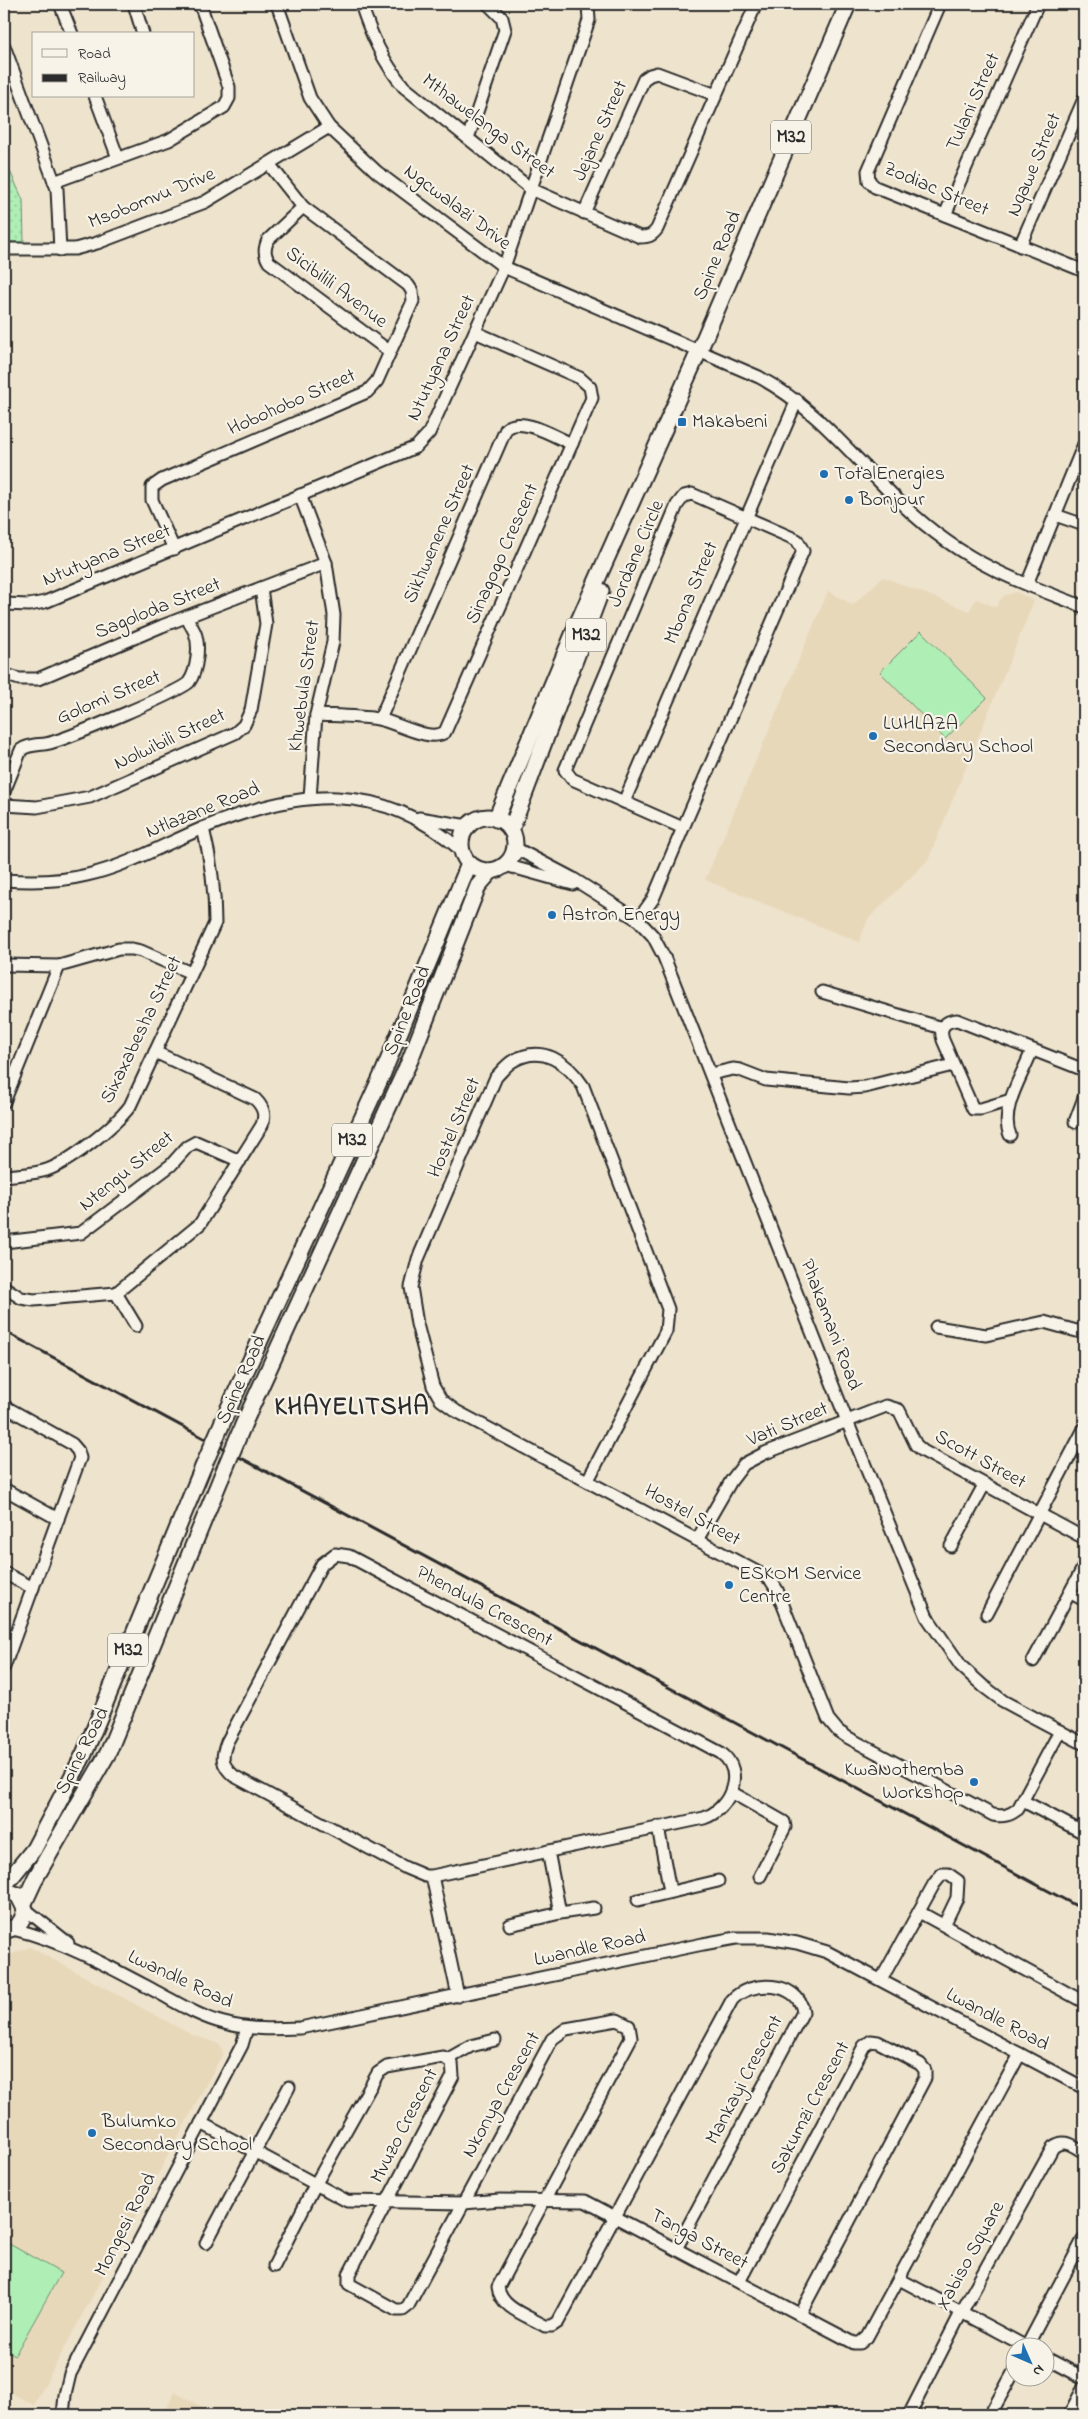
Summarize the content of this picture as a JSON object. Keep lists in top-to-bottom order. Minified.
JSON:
{"streets":{"main road":["M32","Spine Road"],"street":["Tulani Street","Mthawelanga Street","Jejane Street","Nqawe Street","Zodiac Street","Msobomvu Drive","Ngcwalazi Drive","Sicibilili Avenue","Ntutyana Street","Hobohobo Street","Sikhwenene Street","Sinagogo Crescent","Jordane Circle","Mbona Street","Sagoloda Street","Khwebula Street","Golomi Street","Nolwibili Street","Ntlazane Road","Sixaxabesha Street","Hostel Street","Ntengu Street","Phakamani Road","Vati Street","Scott Street","Phendula Crescent","Lwandle Road","Mankayi Crescent","Nkonya Crescent","Sakumzi Crescent","Mvuzo Crescent","Mongesi Road","Tanga Street","Xabiso Square"]},"crossings":[["Tulani Street","Zodiac Street"],["Mthawelanga Street","Jejane Street"],["Mthawelanga Street","Ntutyana Street"],["Nqawe Street","Zodiac Street"],["Msobomvu Drive","Ngcwalazi Drive"],["Msobomvu Drive","Hobohobo Street"],["Ngcwalazi Drive","Spine Road"],["Ngcwalazi Drive","Ntutyana Street"],["Ngcwalazi Drive","Mbona Street"],["Spine Road","Ntlazane Road"],["Spine Road","Phakamani Road"],["Spine Road","Lwandle Road"],["Sicibilili Avenue","Hobohobo Street"],["Ntutyana Street","Hobohobo Street"],["Ntutyana Street","Sinagogo Crescent"],["Ntutyana Street","Khwebula Street"],["Sikhwenene Street","Sinagogo Crescent"],["Sinagogo Crescent","Khwebula Street"],["Jordane Circle","Mbona Street"],["Jordane Circle","Phakamani Road"],["Sagoloda Street","Khwebula Street"],["Sagoloda Street","Golomi Street"],["Sagoloda Street","Nolwibili Street"],["Khwebula Street","Ntlazane Road"],["Ntlazane Road","Sixaxabesha Street"],["Ntlazane Road","Phakamani Road"],["Hostel Street","Phakamani Road"],["Hostel Street","Vati Street"],["Phakamani Road","Vati Street"],["Phakamani Road","Scott Street"],["Vati Street","Scott Street"],["Lwandle Road","Mongesi Road"],["Lwandle Road","Tanga Street"],["Mankayi Crescent","Nkonya Crescent"],["Mankayi Crescent","Tanga Street"],["Nkonya Crescent","Mvuzo Crescent"],["Nkonya Crescent","Tanga Street"],["Sakumzi Crescent","Tanga Street"],["Mvuzo Crescent","Tanga Street"],["Mongesi Road","Tanga Street"]],"districts":["KHAYELITSHA"],"places":{"transit":["Makabeni"],"other":["TotalEnergies","Bonjour","LUHLAZA Secondary School","Astron Energy","ESKOM Service Centre","KwaNothemba Workshop","Bulumko Secondary School"]},"legend":["Road","Railway"],"north":"bottom right"}
